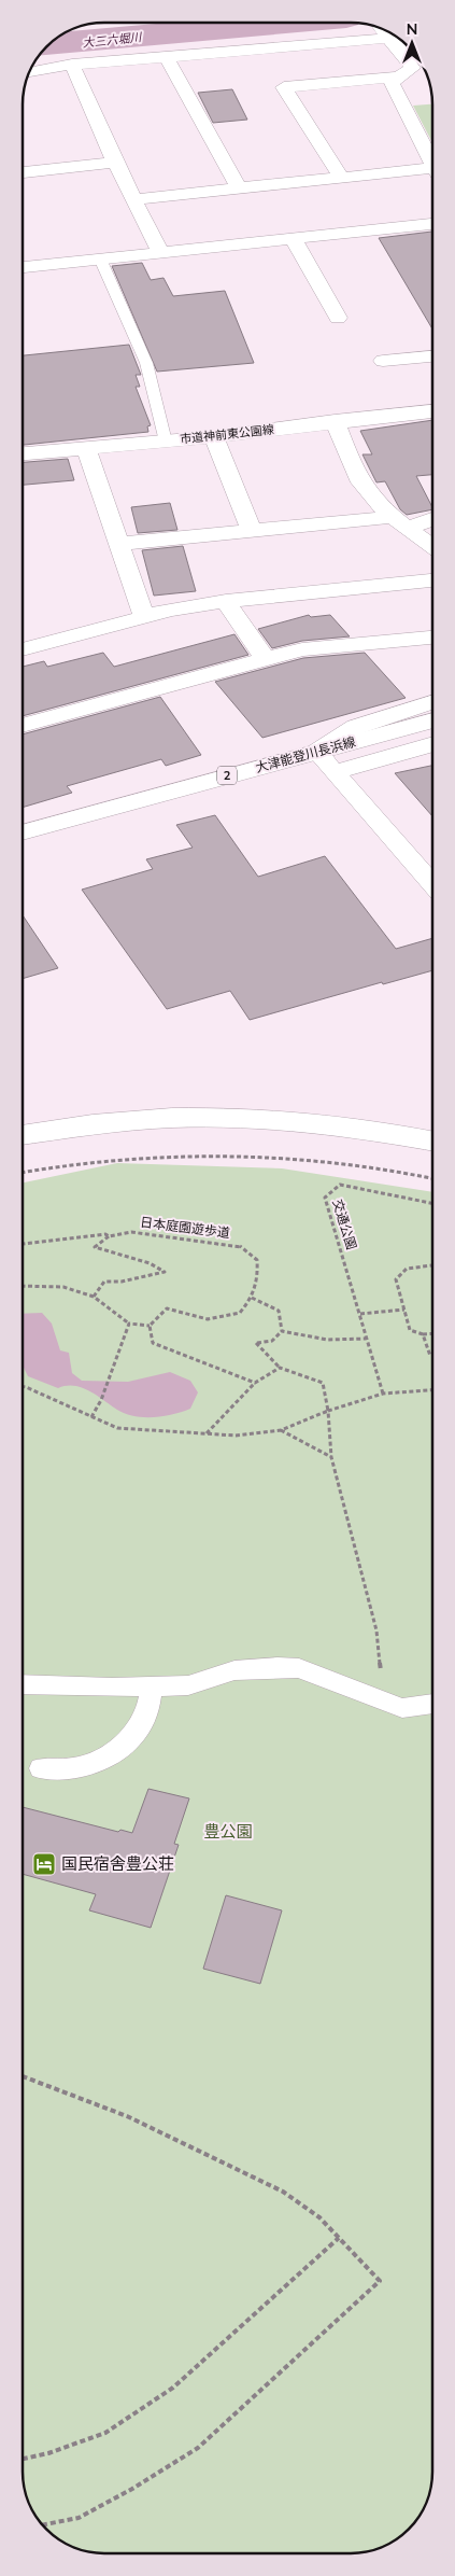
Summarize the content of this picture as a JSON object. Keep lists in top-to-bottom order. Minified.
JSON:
{"streets":{"street":["市道神前東公園線","大津能登川長浜線","2"],"path":["交通公園","日本庭園遊歩道"]},"water":["大三六堀川"],"parks":["豊公園"],"places":{"hotel":["国民宿舎豊公荘"]},"north":"top"}
